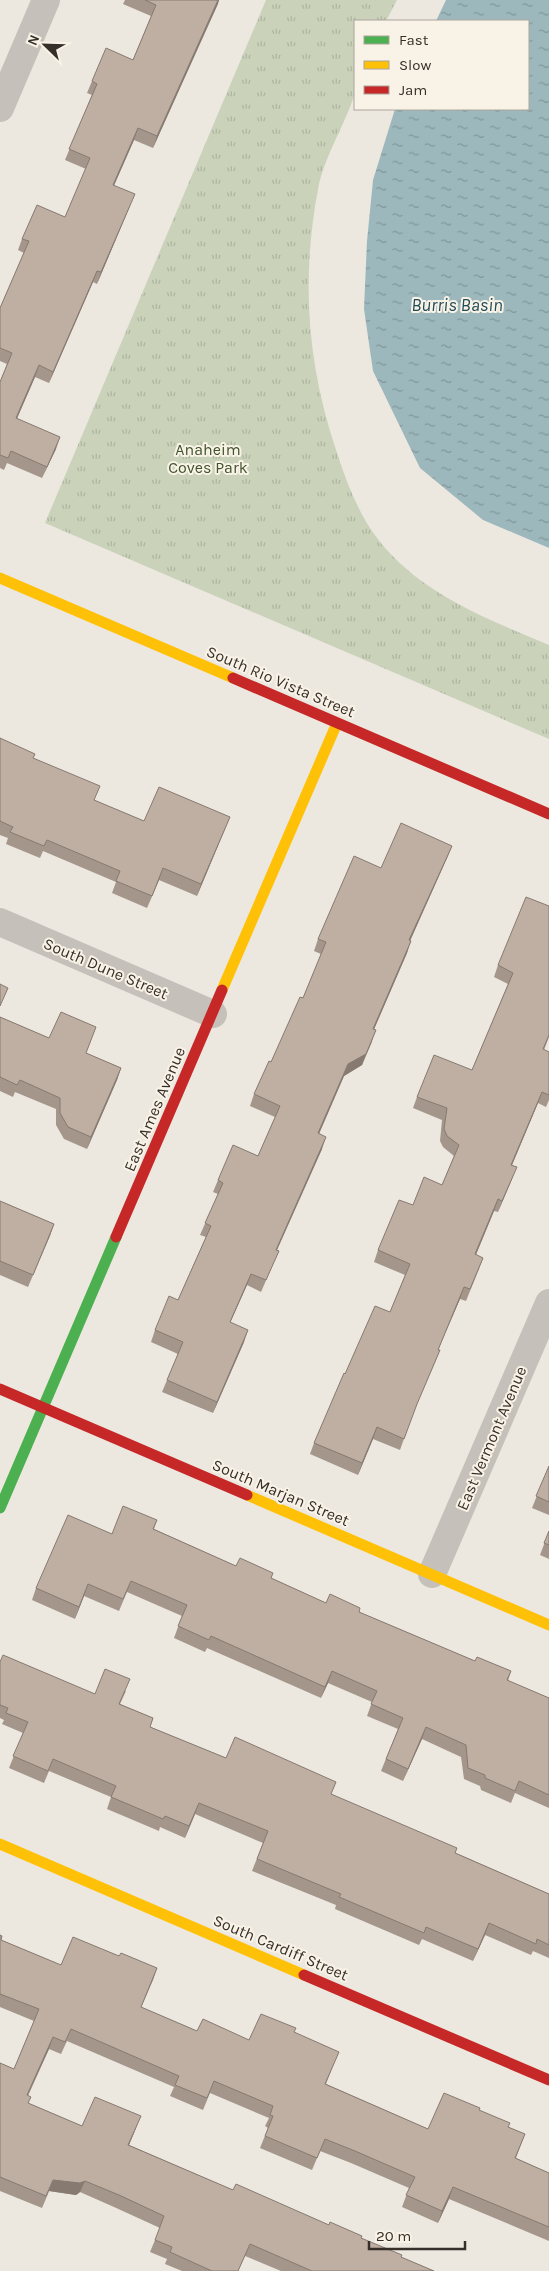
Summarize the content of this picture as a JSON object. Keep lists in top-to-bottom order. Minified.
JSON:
{"streets":{"street":["South Rio Vista Street","South Dune Street","East Ames Avenue","East Vermont Avenue","South Marjan Street","South Cardiff Street"]},"crossings":[["South Rio Vista Street","East Ames Avenue"],["South Dune Street","East Ames Avenue"],["East Ames Avenue","South Marjan Street"],["East Vermont Avenue","South Marjan Street"]],"water":["Burris Basin"],"parks":["Anaheim Coves Park"],"legend":["Fast","Slow","Jam"],"scale_bar":"20 m","north":"top left"}
